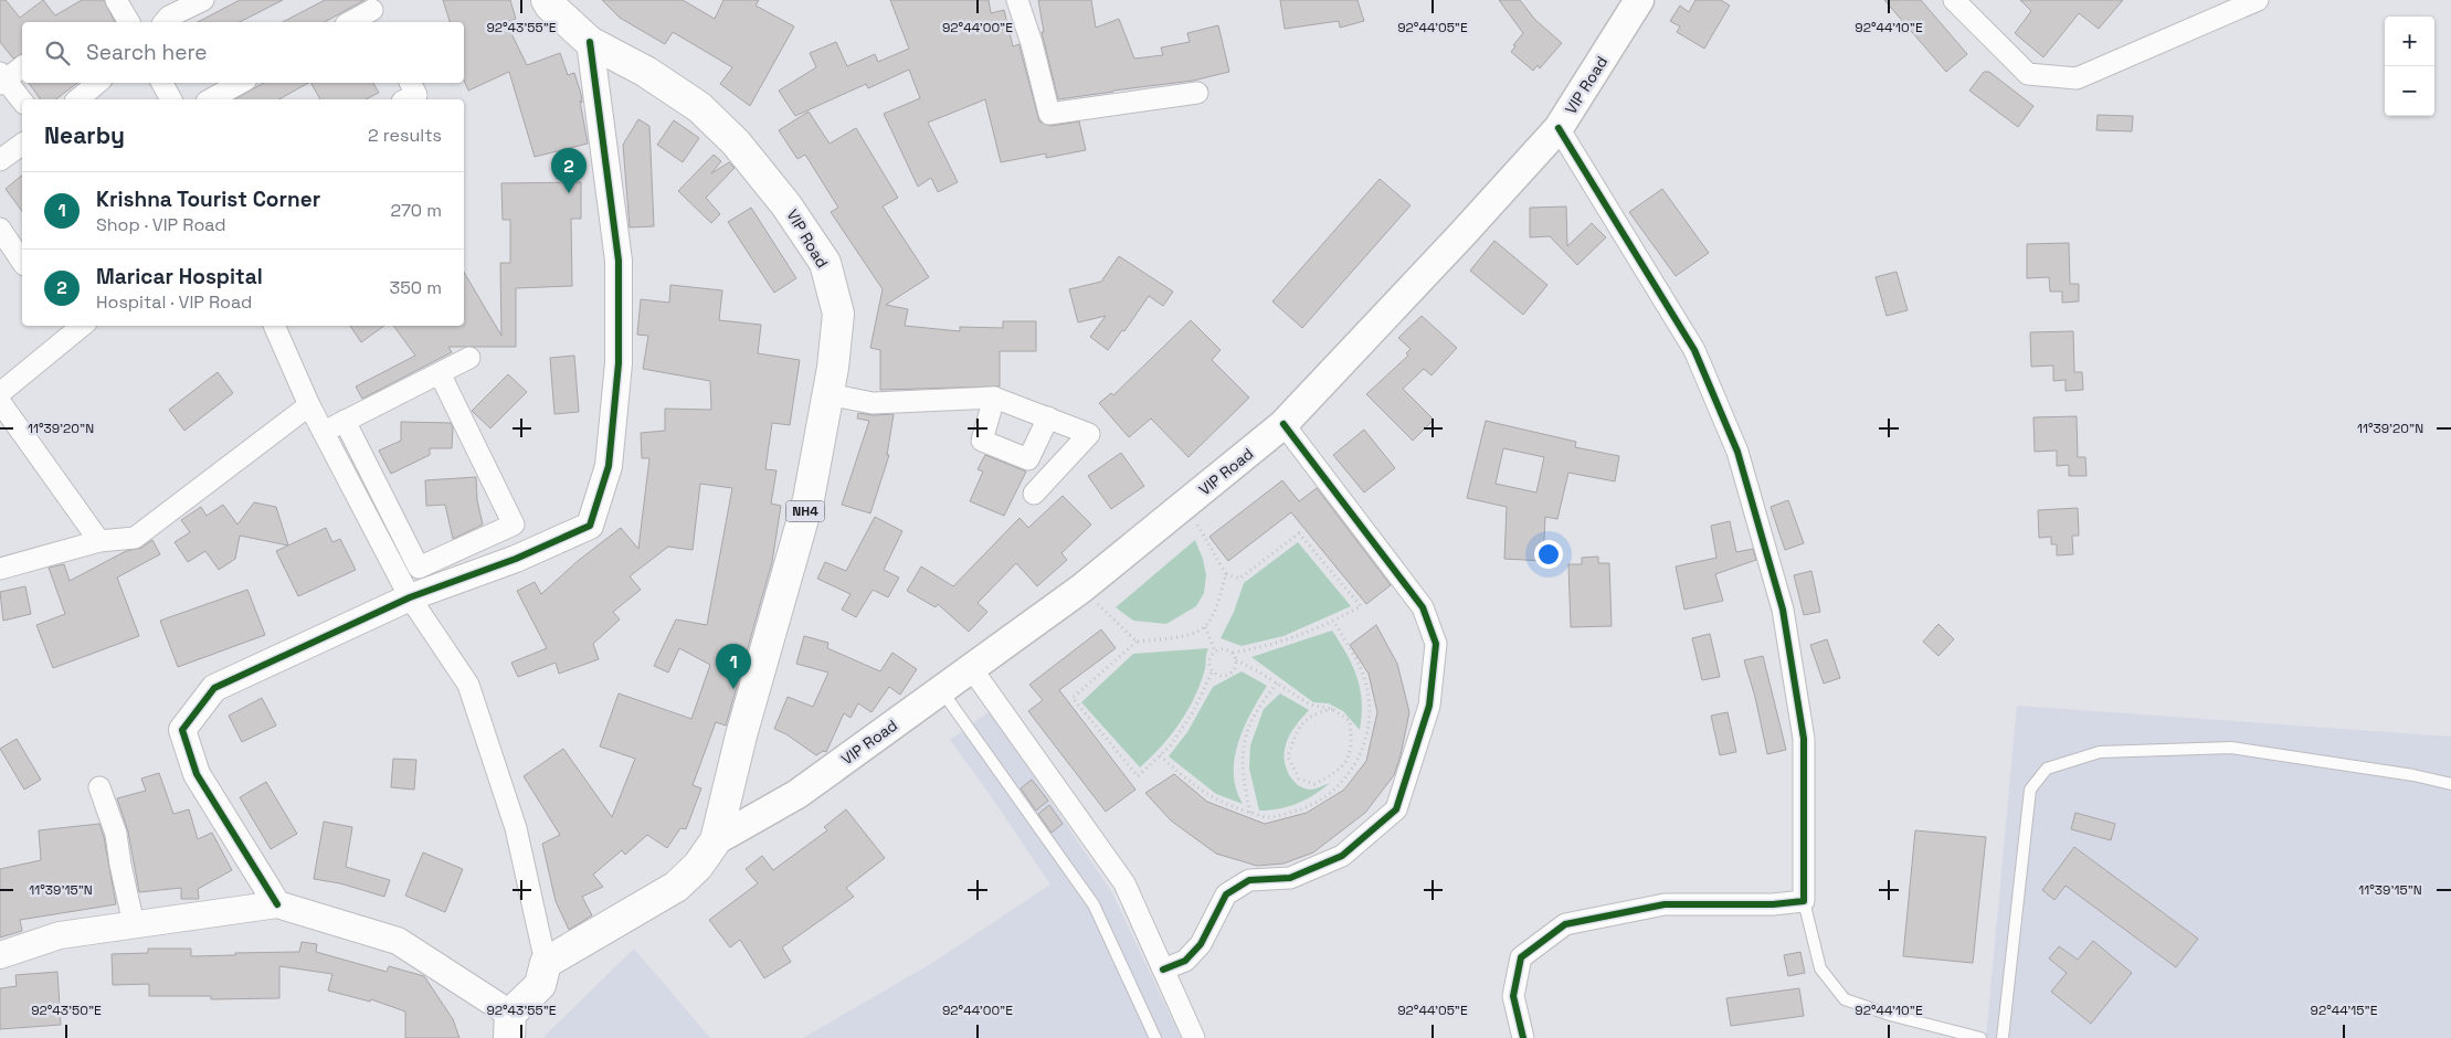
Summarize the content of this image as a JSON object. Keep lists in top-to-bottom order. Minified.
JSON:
{"streets":{"highway":["VIP Road","NH4"]},"page":{"map_buttons":["+","−"],"search":"Search here","heading":["Nearby","2 results"],"pins":["2","1"],"list":[{"mark":"1","name":"Krishna Tourist Corner","note":"Shop · VIP Road","value":"270 m"},{"mark":"2","name":"Maricar Hospital","note":"Hospital · VIP Road","value":"350 m"}]},"coordinates":["92°43'55\"E","92°44'00\"E","92°44'05\"E","92°44'10\"E","11°39'20\"N","11°39'15\"N","92°43'50\"E","92°44'15\"E"]}
